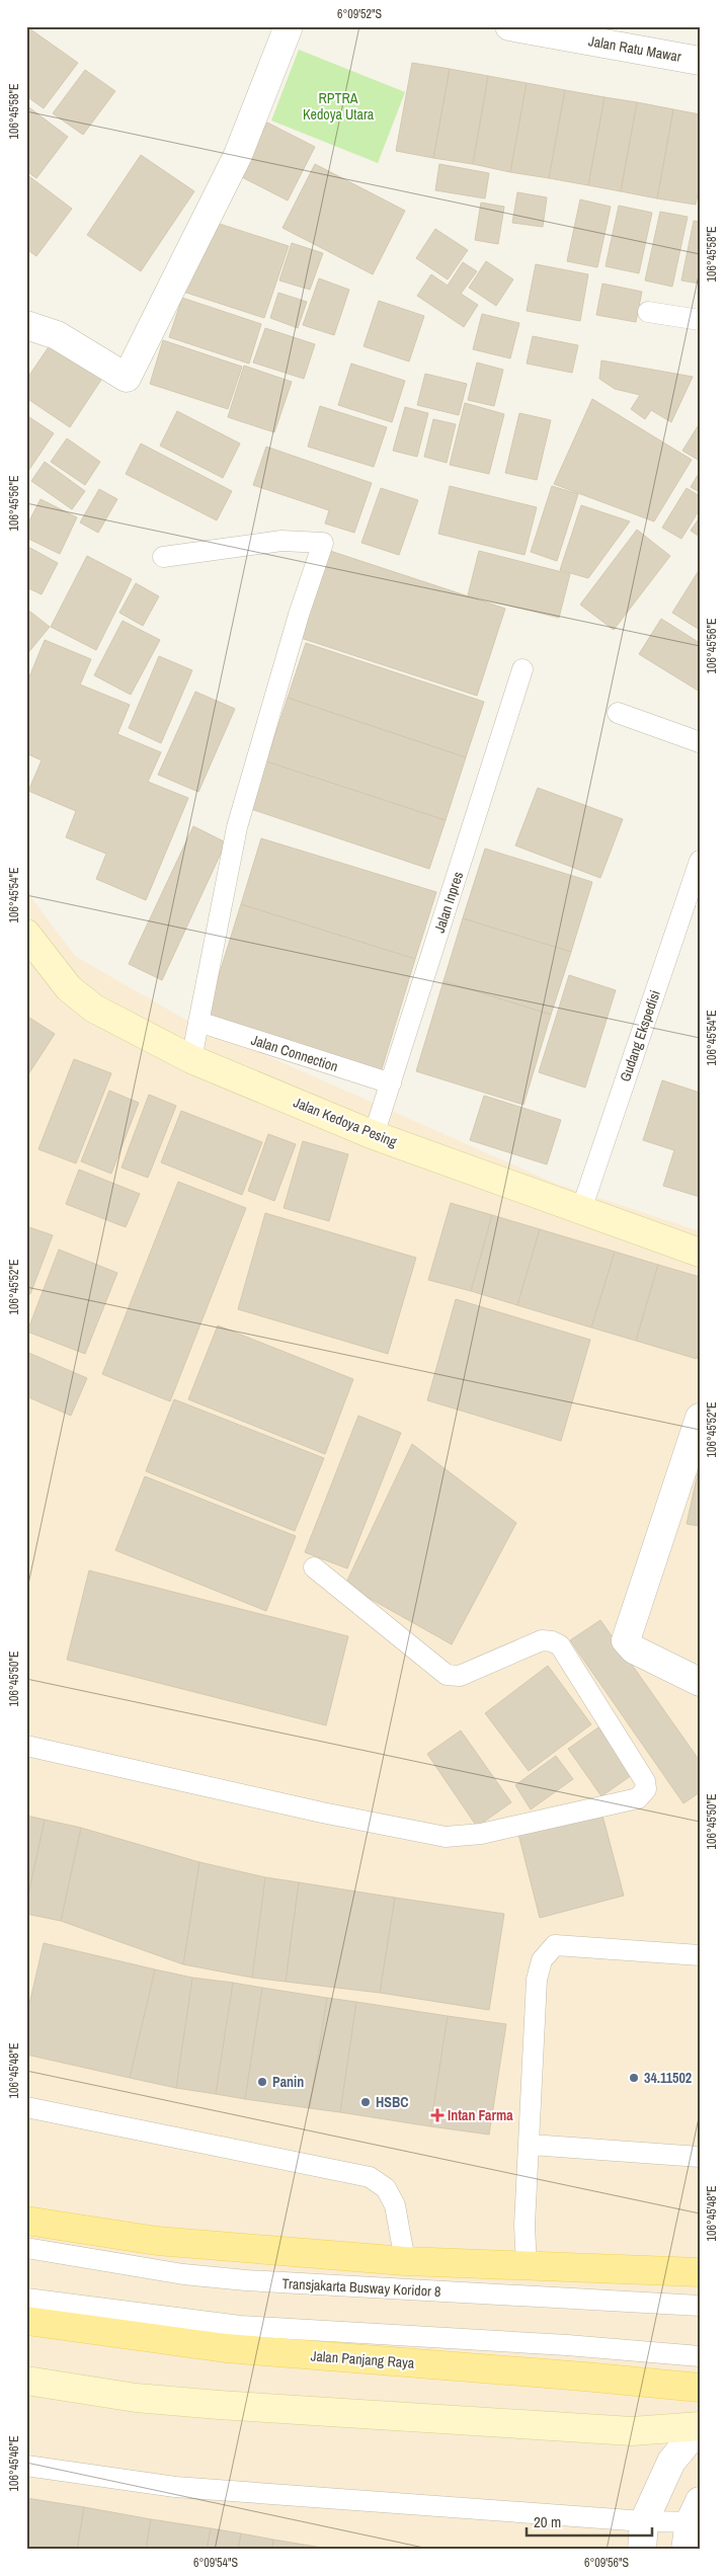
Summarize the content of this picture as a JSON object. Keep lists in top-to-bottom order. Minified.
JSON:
{"streets":{"main road":["Jalan Panjang Raya"],"street":["Jalan Ratu Mawar","Jalan Kedoya Pesing"],"lane":["Jalan Inpres","Gudang Ekspedisi","Jalan Connection","Transjakarta Busway Koridor 8"]},"crossings":[["Jalan Inpres","Jalan Connection"],["Jalan Inpres","Jalan Kedoya Pesing"],["Gudang Ekspedisi","Jalan Kedoya Pesing"]],"parks":["RPTRA Kedoya Utara"],"places":{"other":["34.11502","Panin","HSBC"],"health":["Intan Farma"]},"scale_bar":"20 m","coordinates":["6°09'52\"S","106°45'58\"E","106°45'56\"E","106°45'54\"E","106°45'52\"E","106°45'50\"E","106°45'48\"E","106°45'46\"E","6°09'54\"S","6°09'56\"S"]}
